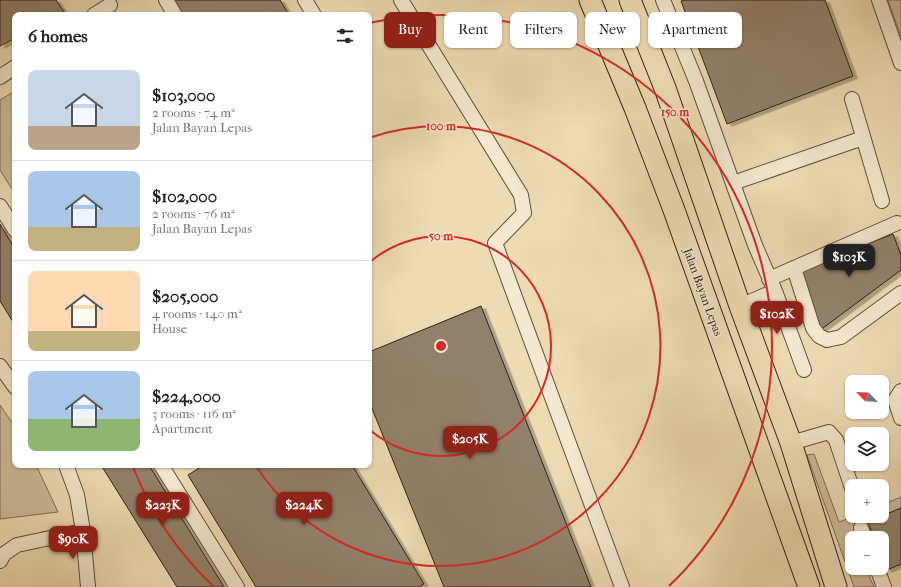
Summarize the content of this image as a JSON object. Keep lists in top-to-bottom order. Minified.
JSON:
{"streets":{"highway":["Jalan Bayan Lepas"]},"north":"top left","page":{"chip":["Buy","Rent","Filters","New","Apartment"],"heading":"6 homes","list":[{"name":"$103,000","note":"2 rooms · 74 m² · Jalan Bayan Lepas"},{"name":"$102,000","note":"2 rooms · 76 m² · Jalan Bayan Lepas"},{"name":"$205,000","note":"4 rooms · 140 m² · House"},{"name":"$224,000","note":"3 rooms · 116 m² · Apartment"}],"price":["$103K","$102K","$205K","$223K","$224K","$90K"],"map_buttons":["+","−"]},"rings":["150 m","100 m","50 m"]}
